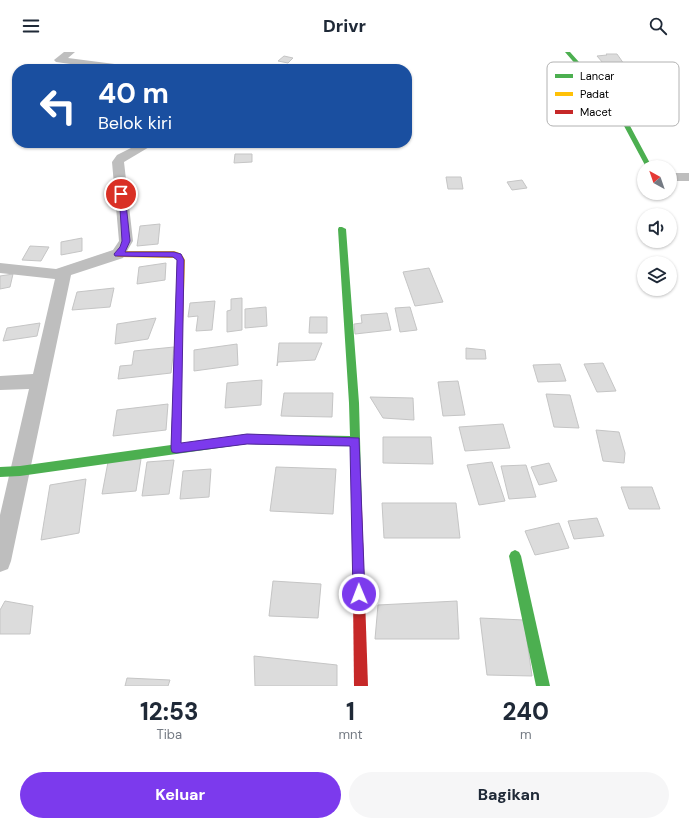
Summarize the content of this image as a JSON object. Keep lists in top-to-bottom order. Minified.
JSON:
{"legend":["Lancar","Padat","Macet"],"north":"top left","page":{"header":"Drivr","turn":["40 m","Belok kiri"],"eta":["12:53","Tiba","1","mnt","240","m"],"buttons":["Keluar","Bagikan"]}}
